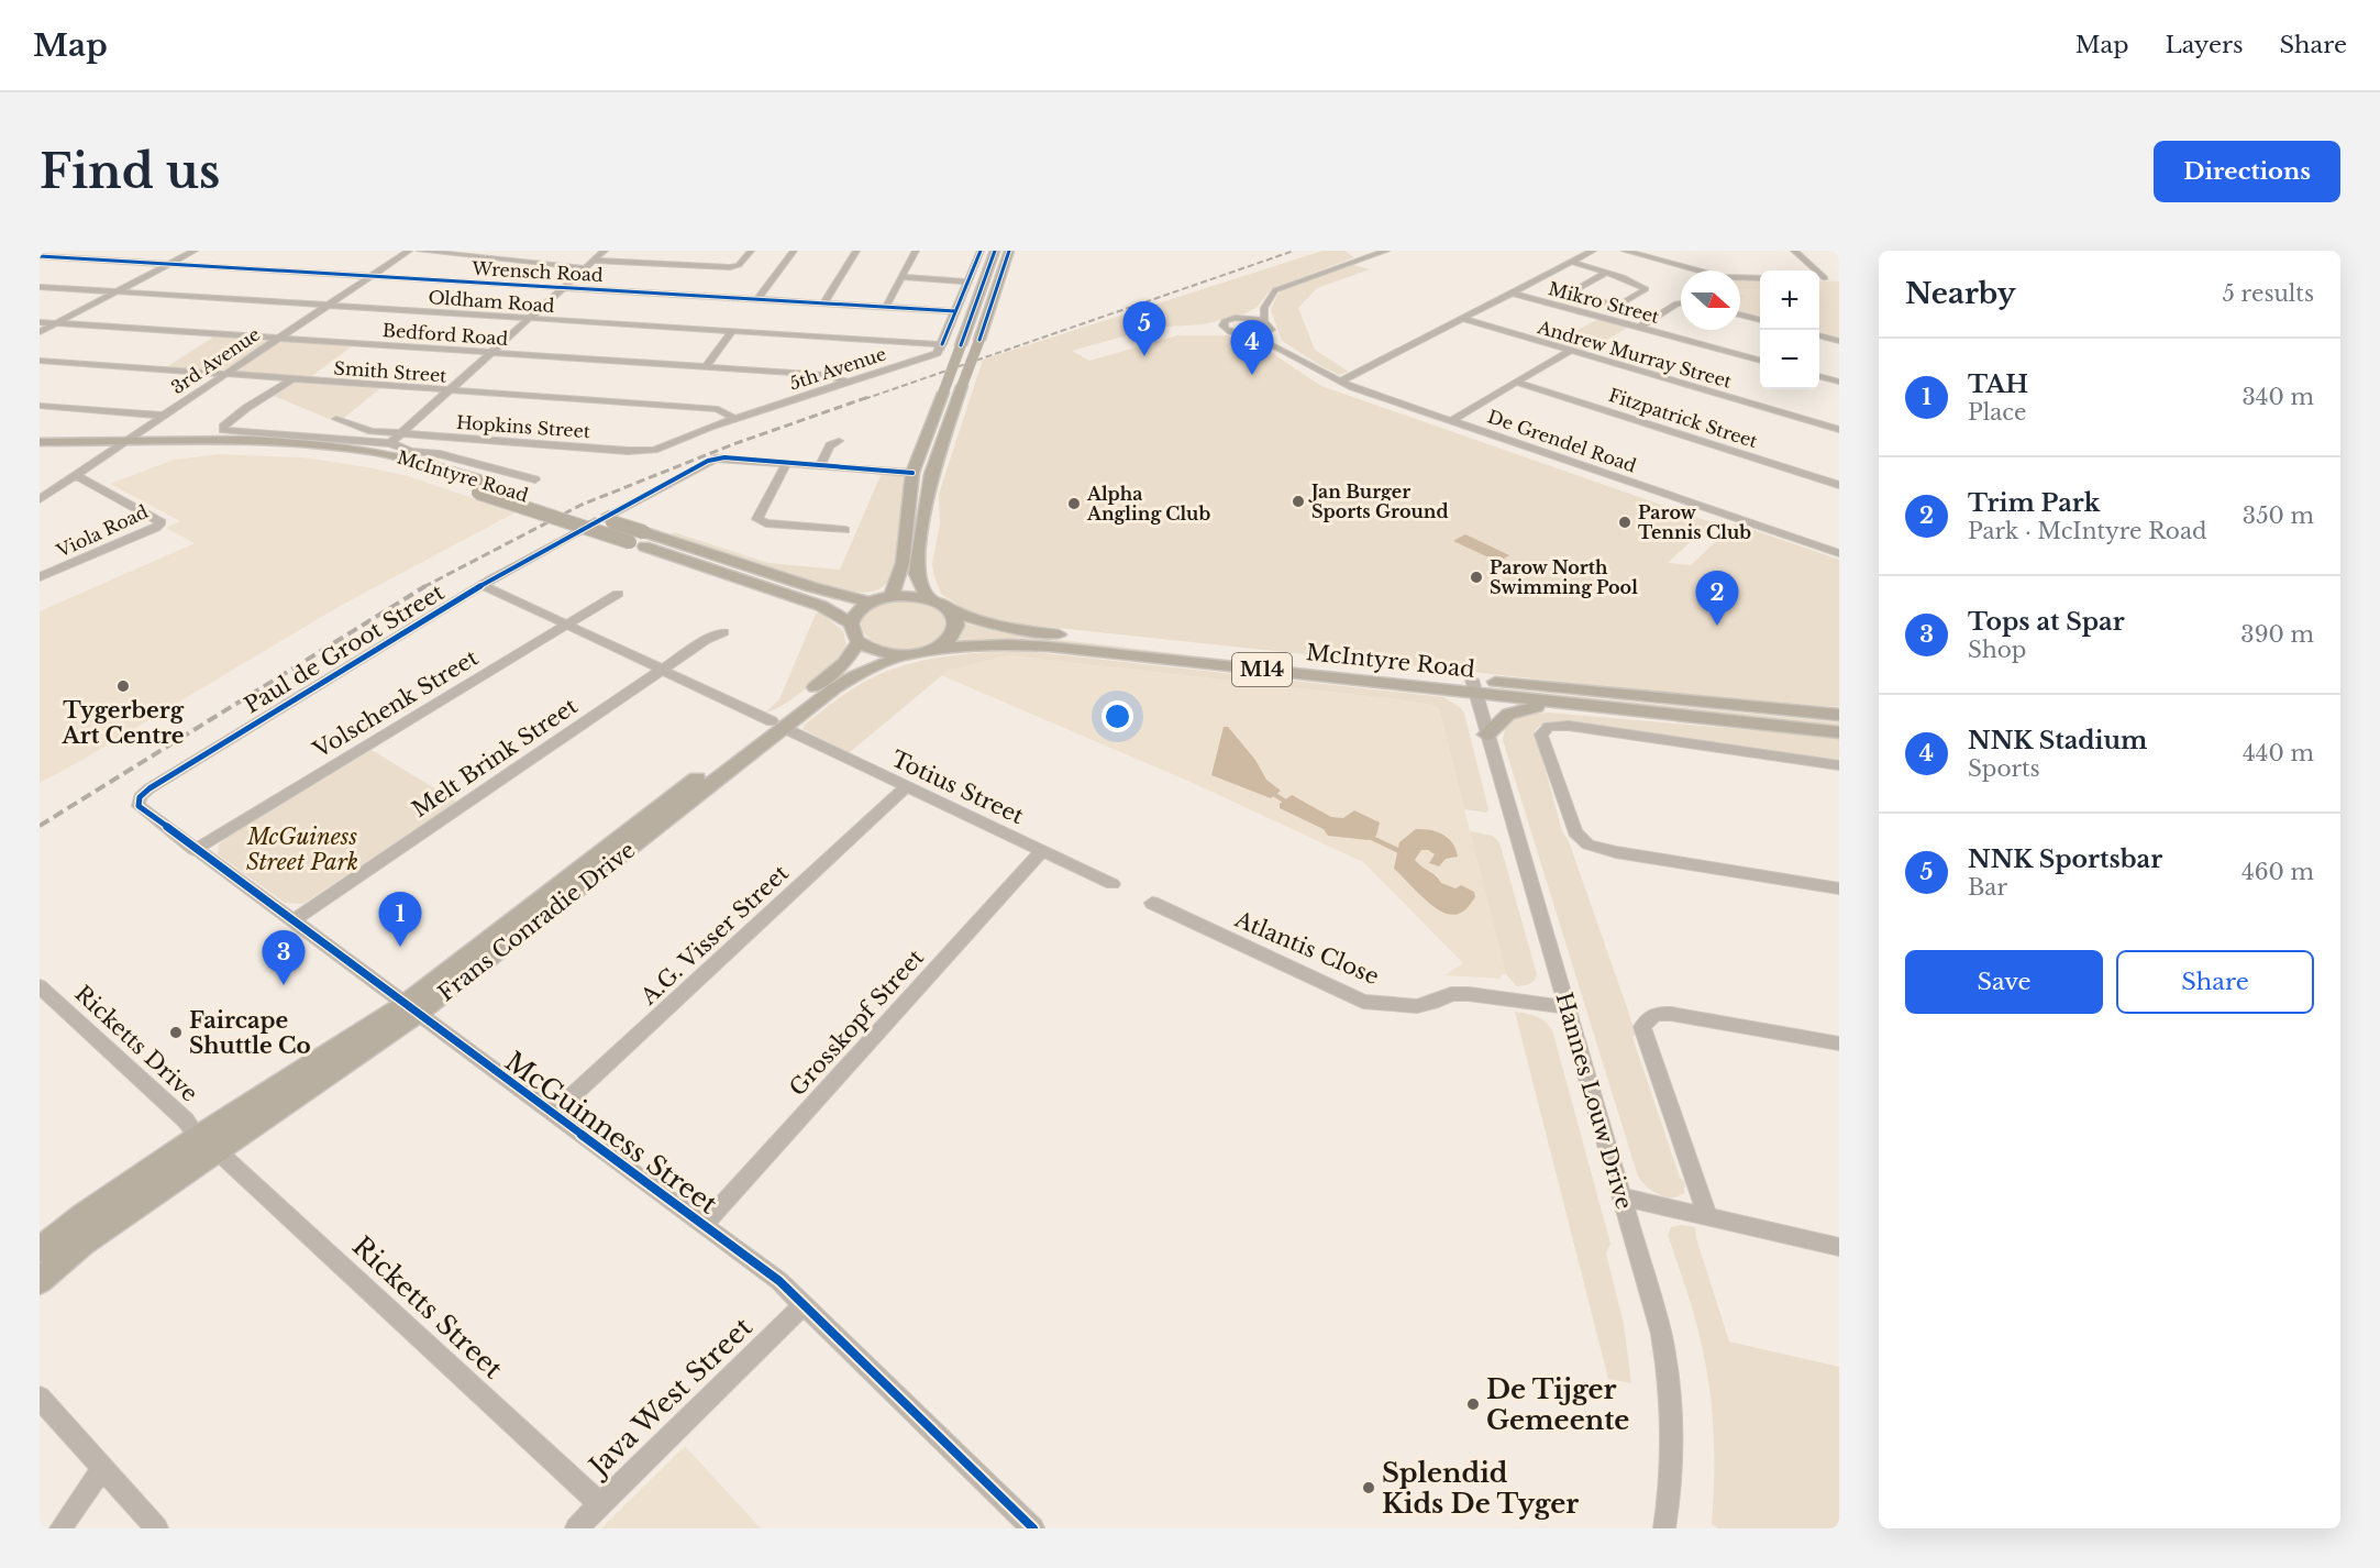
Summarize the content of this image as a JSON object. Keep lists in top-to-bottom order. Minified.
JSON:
{"streets":{"main road":["McIntyre Road","M14","Frans Conradie Drive"],"street":["Wrensch Road","Oldham Road","Mikro Street","Bedford Road","Andrew Murray Street","3rd Avenue","5th Avenue","Smith Street","Fitzpatrick Street","Hopkins Street","De Grendel Road","Viola Road","Paul de Groot Street","Volschenk Street","Melt Brink Street","Totius Street","A.G. Visser Street","Atlantis Close","Grosskopf Street","Ricketts Drive","Hannes Louw Drive","McGuinness Street","Ricketts Street","Java West Street"]},"crossings":[["Wrensch Road","3rd Avenue"],["Oldham Road","3rd Avenue"],["Oldham Road","5th Avenue"],["Bedford Road","3rd Avenue"],["Bedford Road","5th Avenue"],["3rd Avenue","Smith Street"],["3rd Avenue","McIntyre Road"],["3rd Avenue","Viola Road"],["5th Avenue","Smith Street"],["5th Avenue","Hopkins Street"],["McIntyre Road","M14"],["McIntyre Road","Frans Conradie Drive"],["McIntyre Road","Hannes Louw Drive"],["Paul de Groot Street","Totius Street"],["Paul de Groot Street","McGuinness Street"],["M14","Frans Conradie Drive"],["Volschenk Street","Totius Street"],["Volschenk Street","McGuinness Street"],["Melt Brink Street","Totius Street"],["Melt Brink Street","McGuinness Street"],["Totius Street","Frans Conradie Drive"],["Totius Street","A.G. Visser Street"],["Totius Street","Grosskopf Street"],["Frans Conradie Drive","Ricketts Drive"],["Frans Conradie Drive","McGuinness Street"],["Frans Conradie Drive","Ricketts Street"],["A.G. Visser Street","McGuinness Street"],["Atlantis Close","Hannes Louw Drive"],["Grosskopf Street","McGuinness Street"],["Ricketts Drive","Ricketts Street"],["McGuinness Street","Java West Street"],["Ricketts Street","Java West Street"]],"parks":["McGuiness Street Park"],"places":["Jan Burger Sports Ground","Alpha Angling Club","Parow Tennis Club","Parow North Swimming Pool","Tygerberg Art Centre","Faircape Shuttle Co","De Tijger Gemeente","Splendid Kids De Tyger"],"north":"right","page":{"header":"Map","nav":["Map","Layers","Share"],"buttons":["Directions",["Save","Share"]],"title":"Find us","heading":["Nearby","5 results"],"map_buttons":["+","−"],"pins":["5","4","2","1","3"],"list":[{"mark":"1","name":"TAH","note":"Place","value":"340 m"},{"mark":"2","name":"Trim Park","note":"Park · McIntyre Road","value":"350 m"},{"mark":"3","name":"Tops at Spar","note":"Shop","value":"390 m"},{"mark":"4","name":"NNK Stadium","note":"Sports","value":"440 m"},{"mark":"5","name":"NNK Sportsbar","note":"Bar","value":"460 m"}]}}
